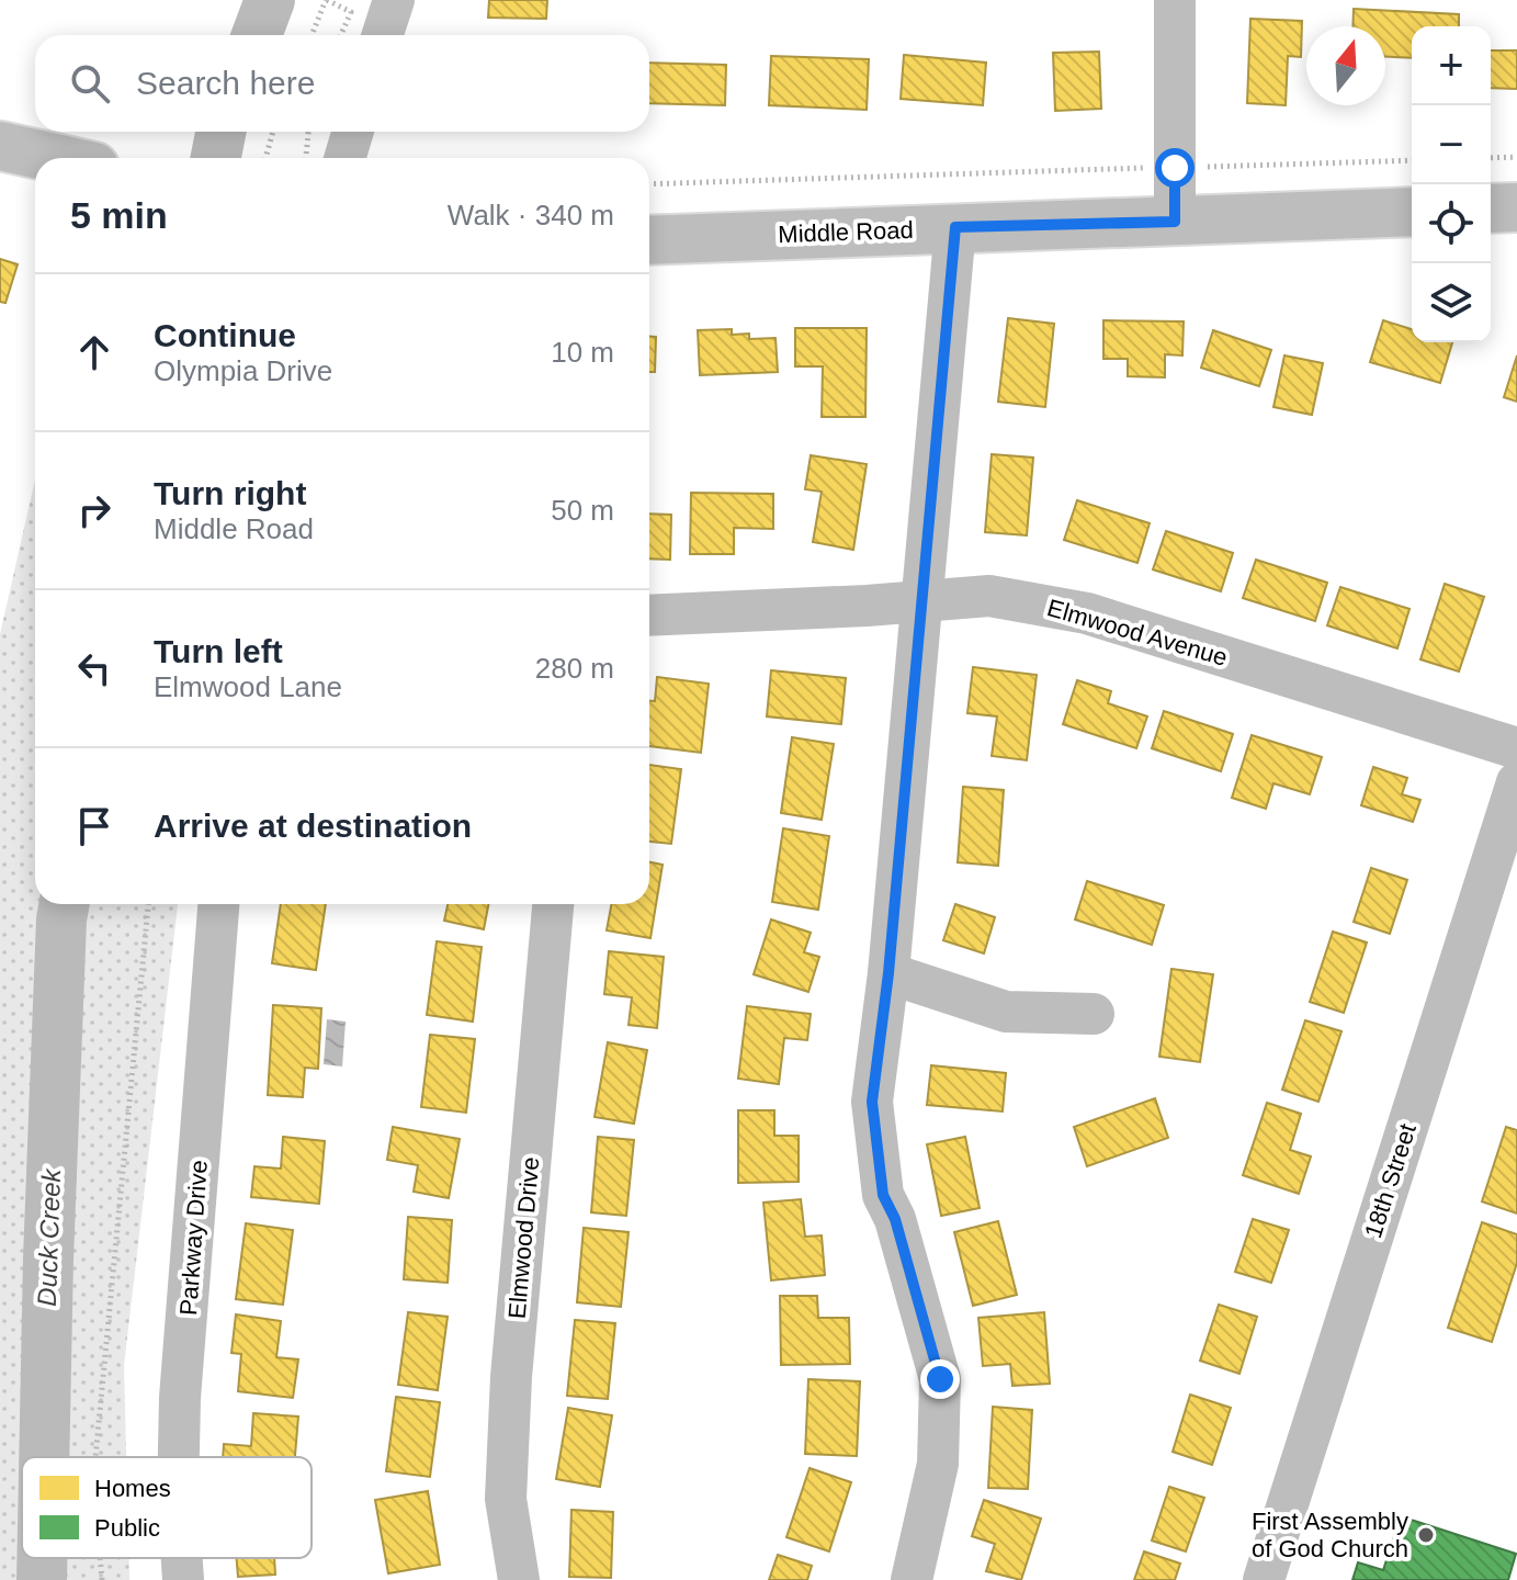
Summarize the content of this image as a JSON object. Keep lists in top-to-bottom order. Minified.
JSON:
{"streets":{"main road":["Middle Road"],"street":["Elmwood Avenue","18th Street","Parkway Drive","Elmwood Drive"]},"water":["Duck Creek"],"places":["First Assembly of God Church"],"legend":["Homes","Public"],"north":"top","page":{"map_buttons":["+","−"],"search":"Search here","heading":["5 min","Walk · 340 m"],"list":[["Continue","Olympia Drive","10 m"],["Turn right","Middle Road","50 m"],["Turn left","Elmwood Lane","280 m"],"Arrive at destination"]}}
